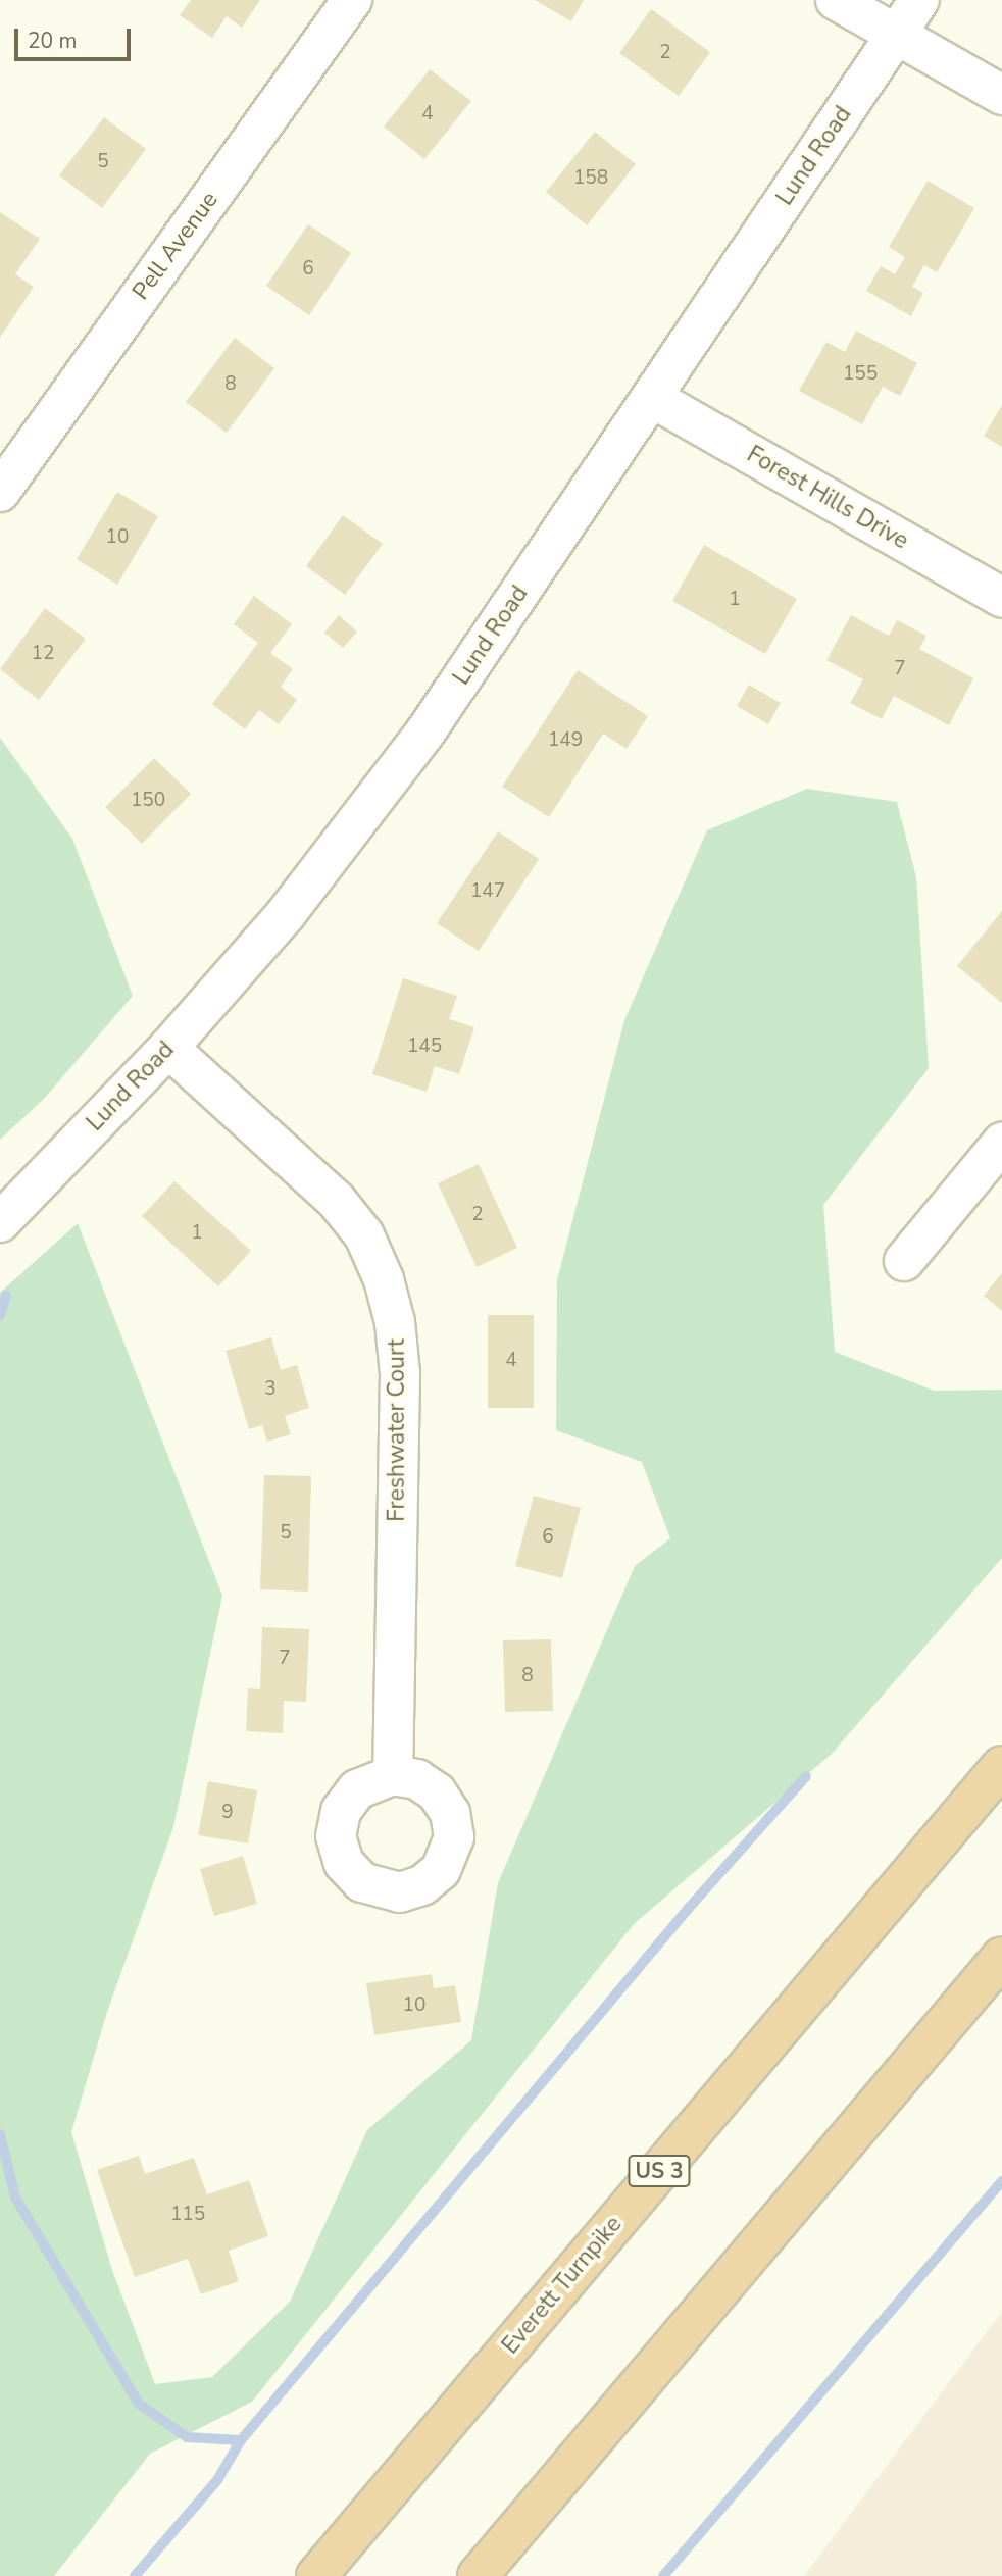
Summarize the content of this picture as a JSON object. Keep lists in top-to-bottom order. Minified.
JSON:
{"streets":{"highway":["US 3","Everett Turnpike"],"street":["Lund Road","Pell Avenue","Forest Hills Drive","Freshwater Court"]},"crossings":[["Lund Road","Forest Hills Drive"],["Lund Road","Freshwater Court"]],"house_numbers":["2","4","5","158","6","155","8","10","1","12","7","149","150","147","145","2","1","4","3","5","6","7","8","9","10","115"],"scale_bar":"20 m"}
